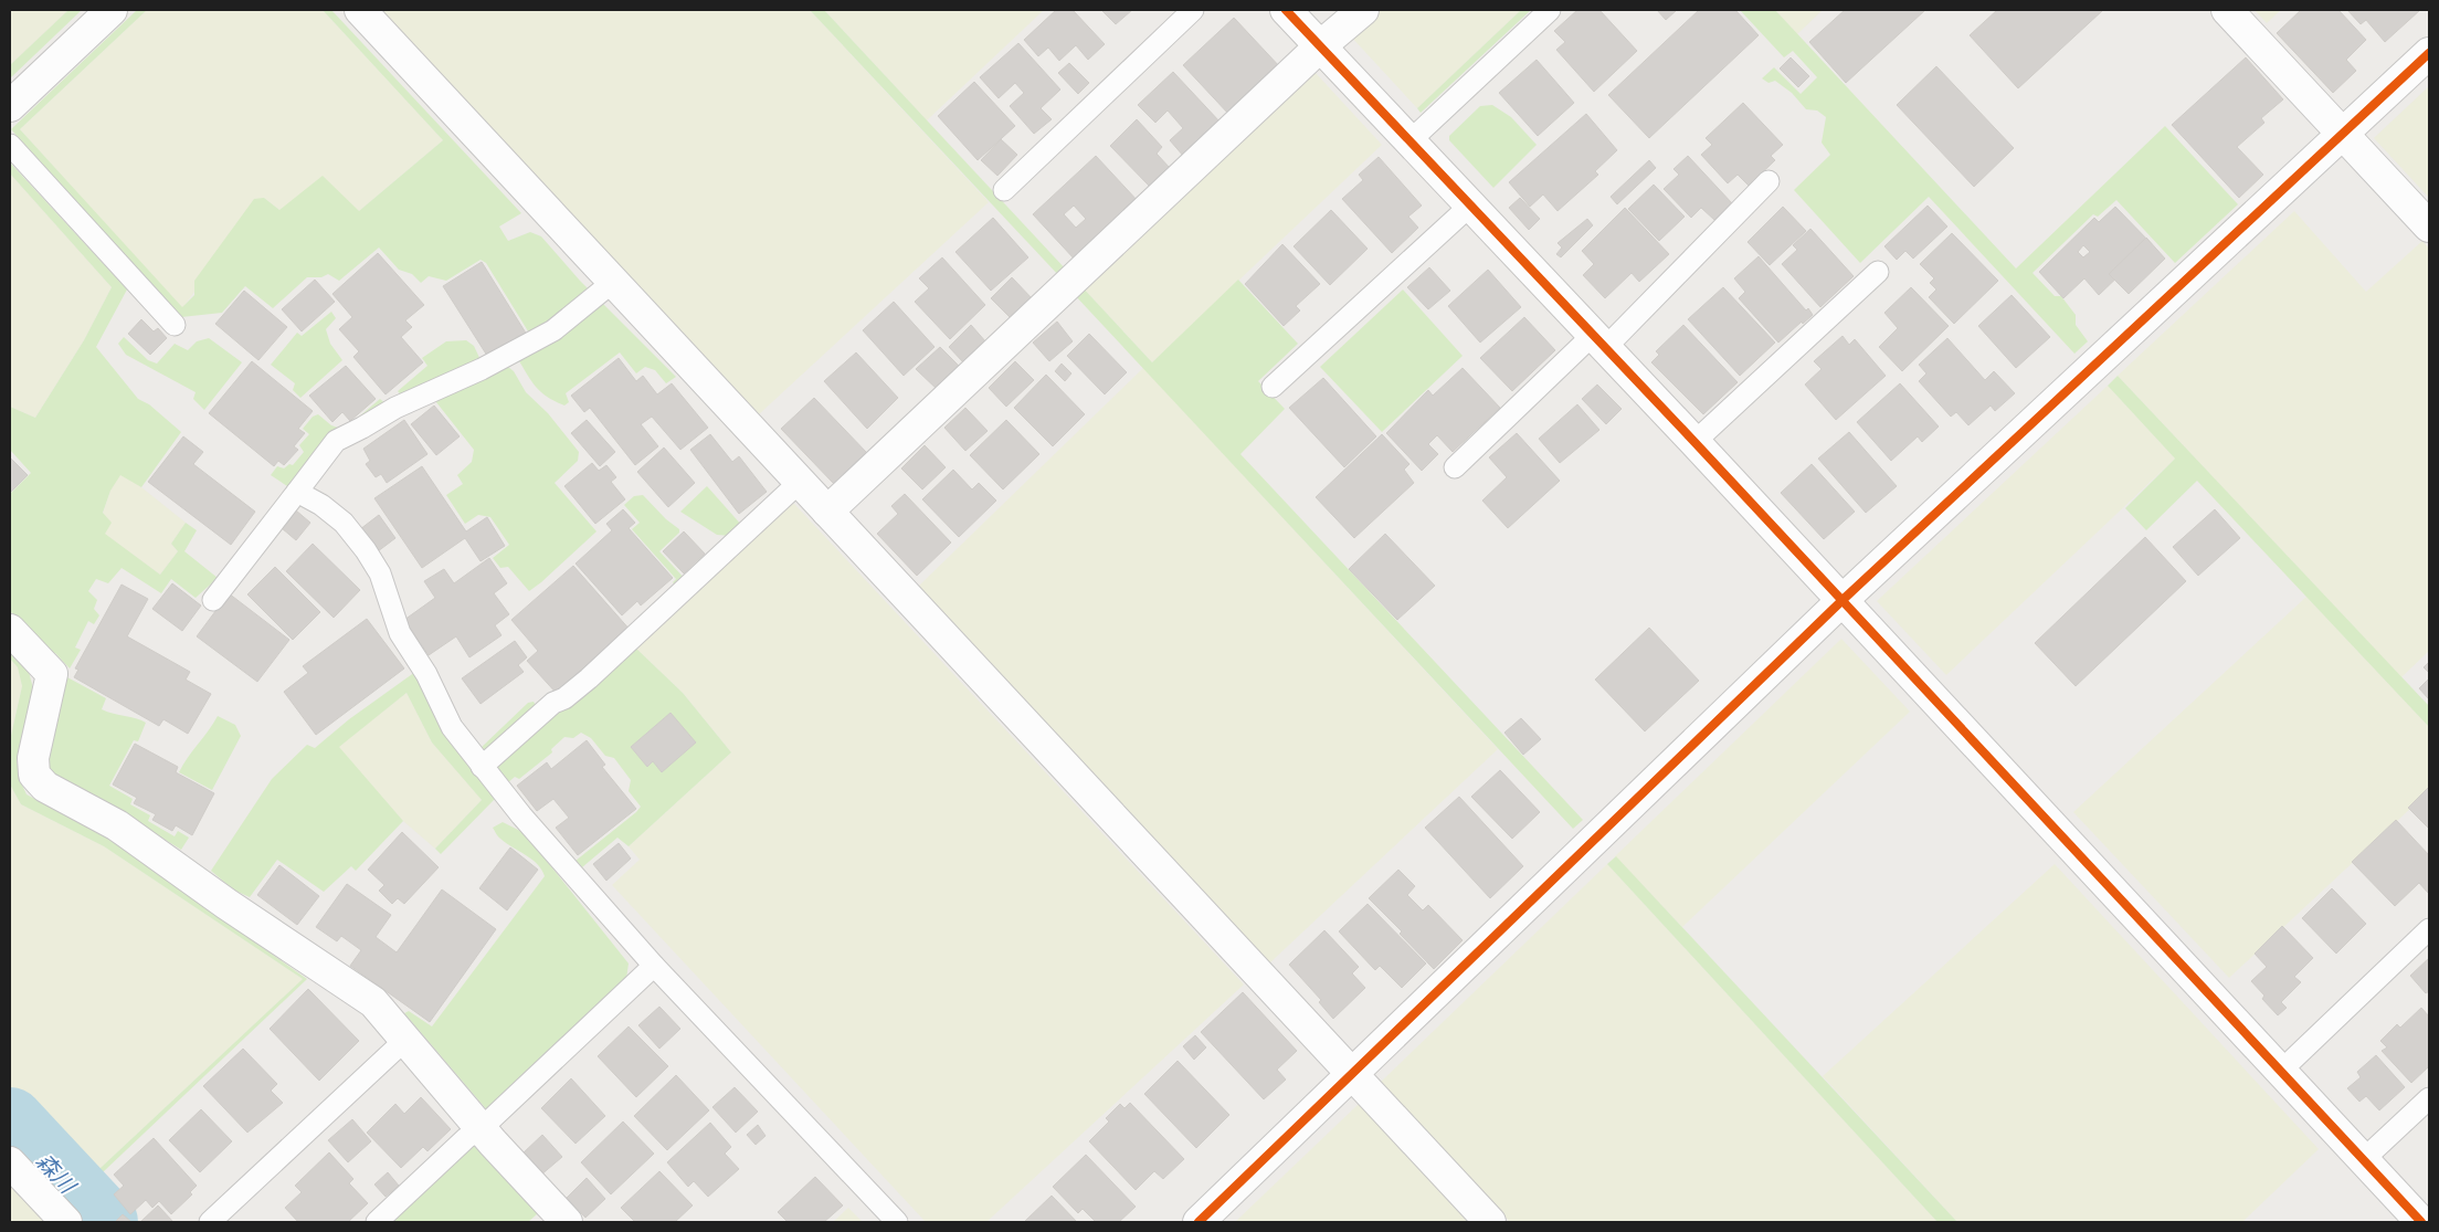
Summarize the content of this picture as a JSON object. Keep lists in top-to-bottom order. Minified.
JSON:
{"water":["森川"]}
